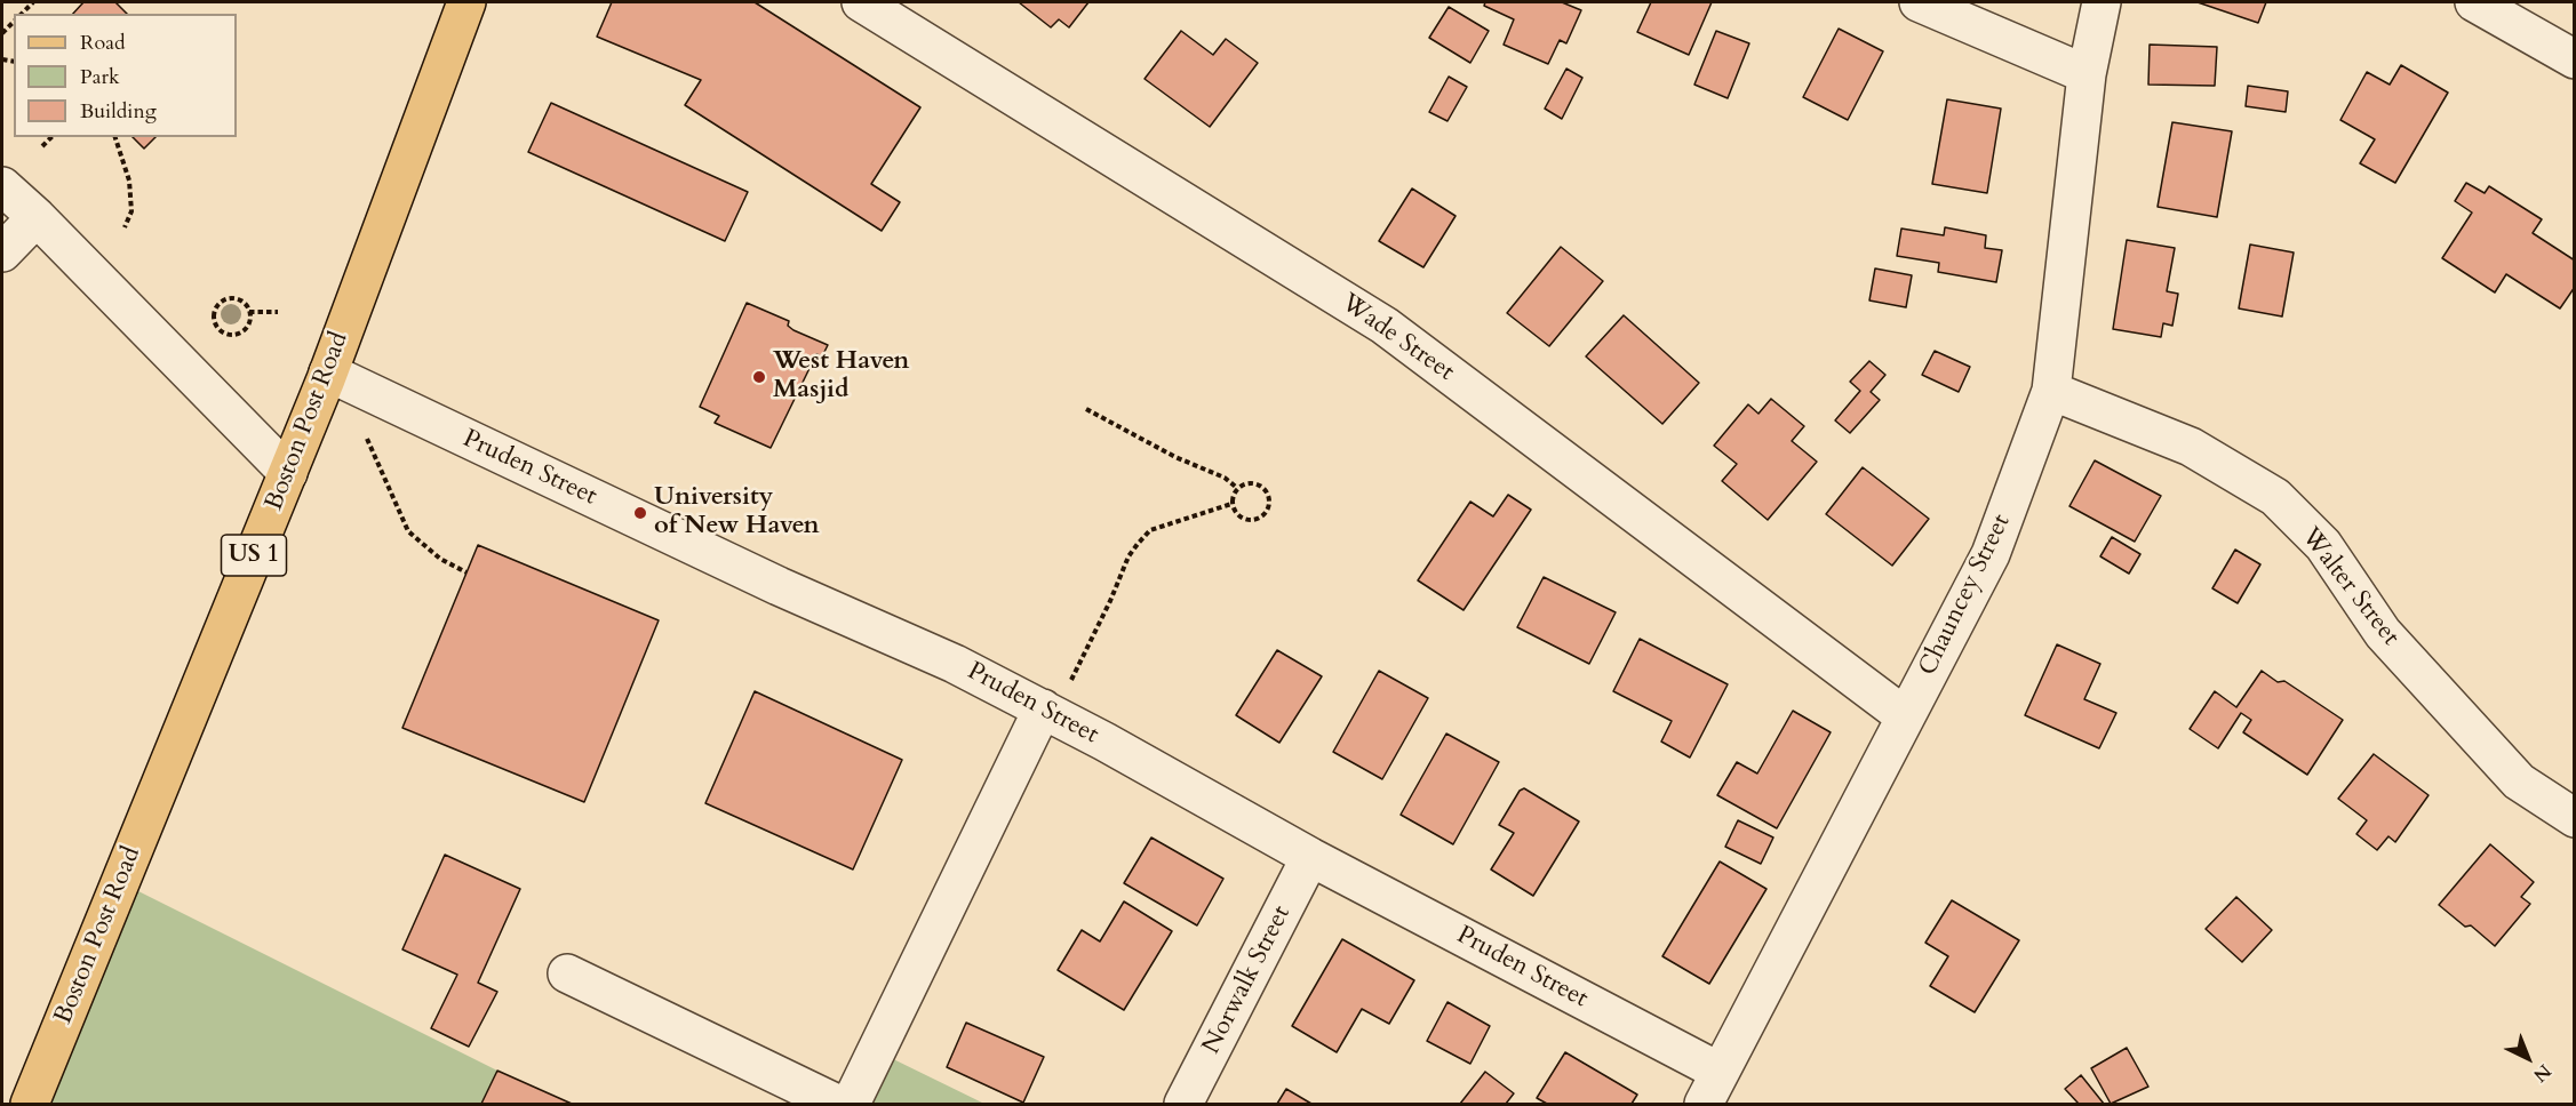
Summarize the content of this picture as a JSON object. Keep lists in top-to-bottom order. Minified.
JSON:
{"streets":{"main road":["Boston Post Road","US 1"],"street":["Wade Street","Pruden Street","Walter Street","Chauncey Street","Norwalk Street"]},"crossings":[["Wade Street","Chauncey Street"],["Boston Post Road","Pruden Street"],["Pruden Street","Chauncey Street"],["Pruden Street","Norwalk Street"],["Walter Street","Chauncey Street"]],"places":["West Haven Masjid","University of New Haven"],"legend":["Road","Park","Building"],"north":"bottom right"}
